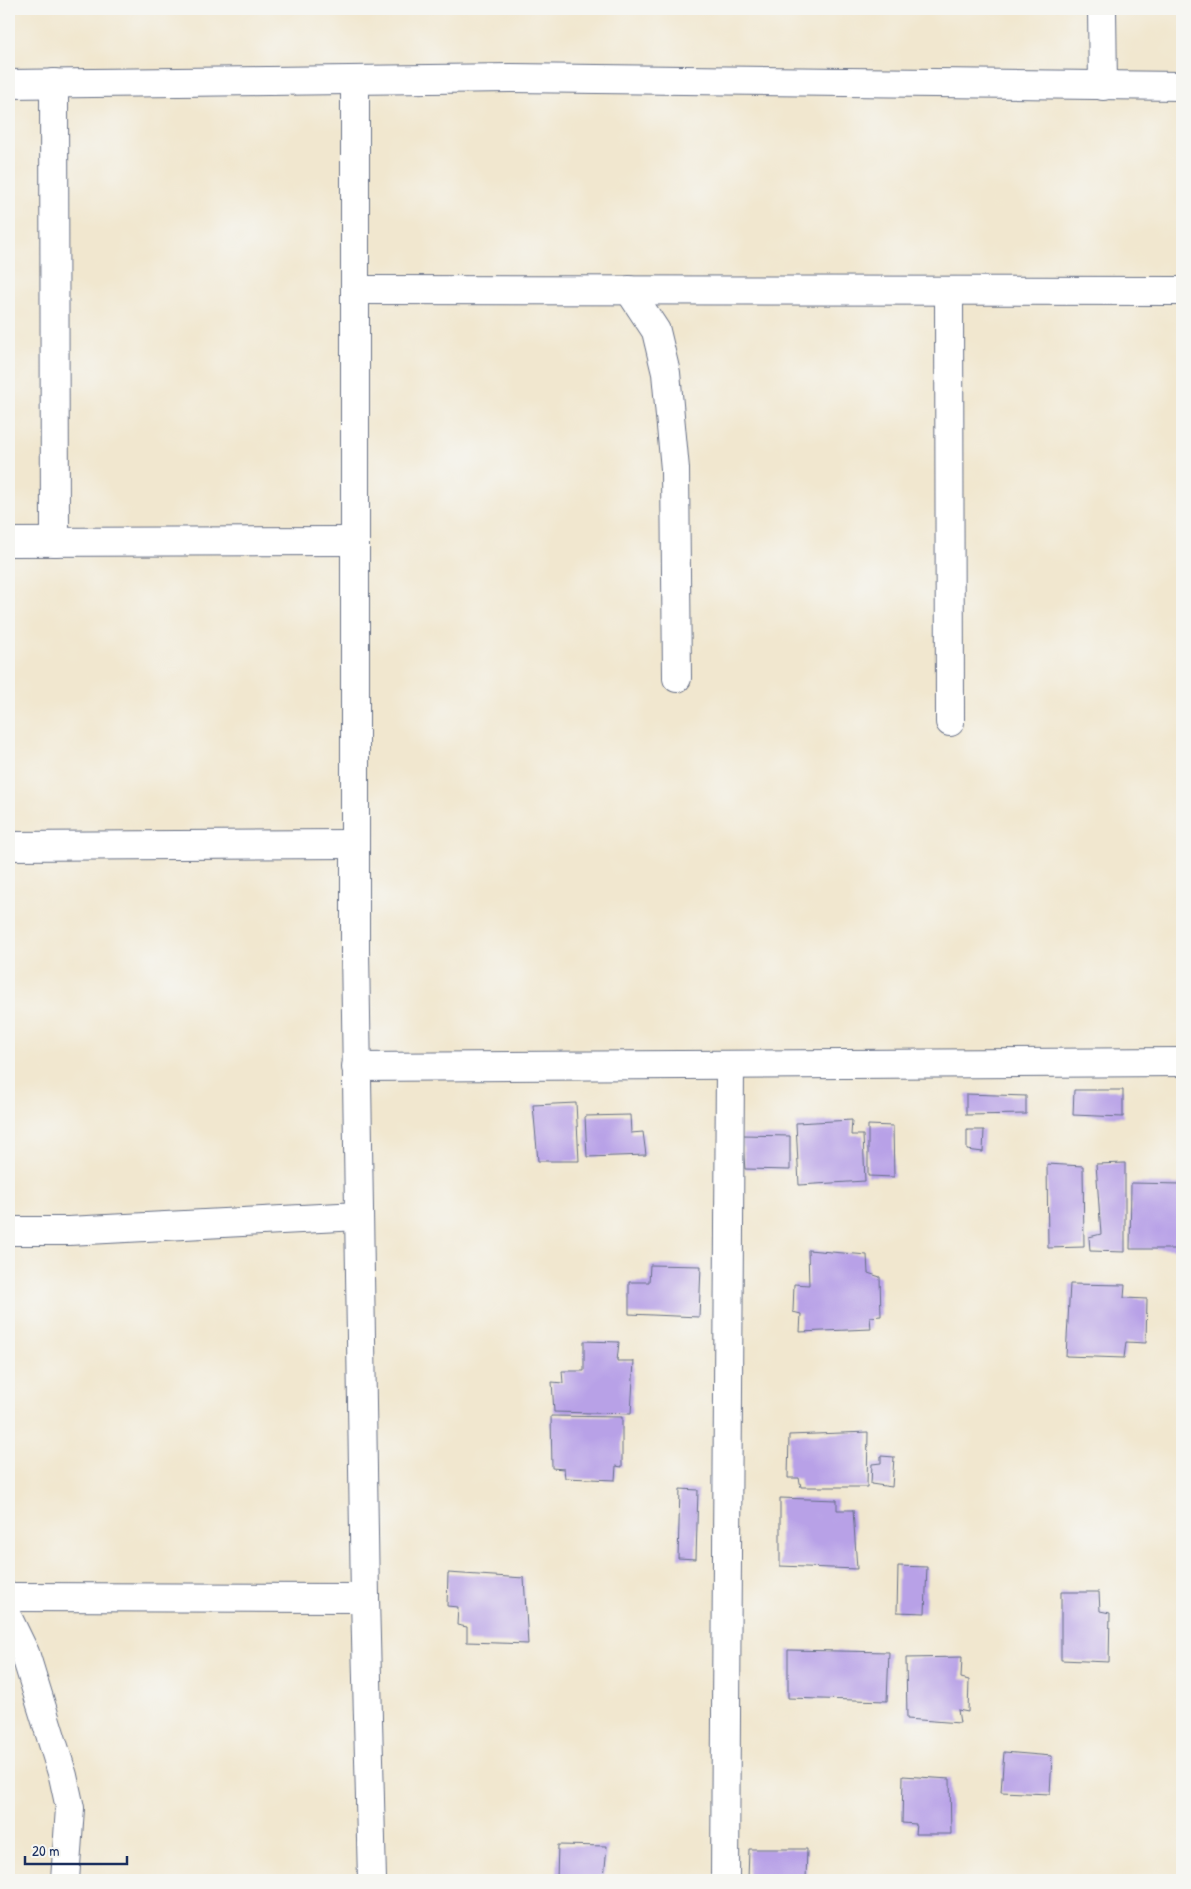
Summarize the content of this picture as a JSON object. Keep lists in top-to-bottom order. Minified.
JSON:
{"scale_bar":"20 m"}
